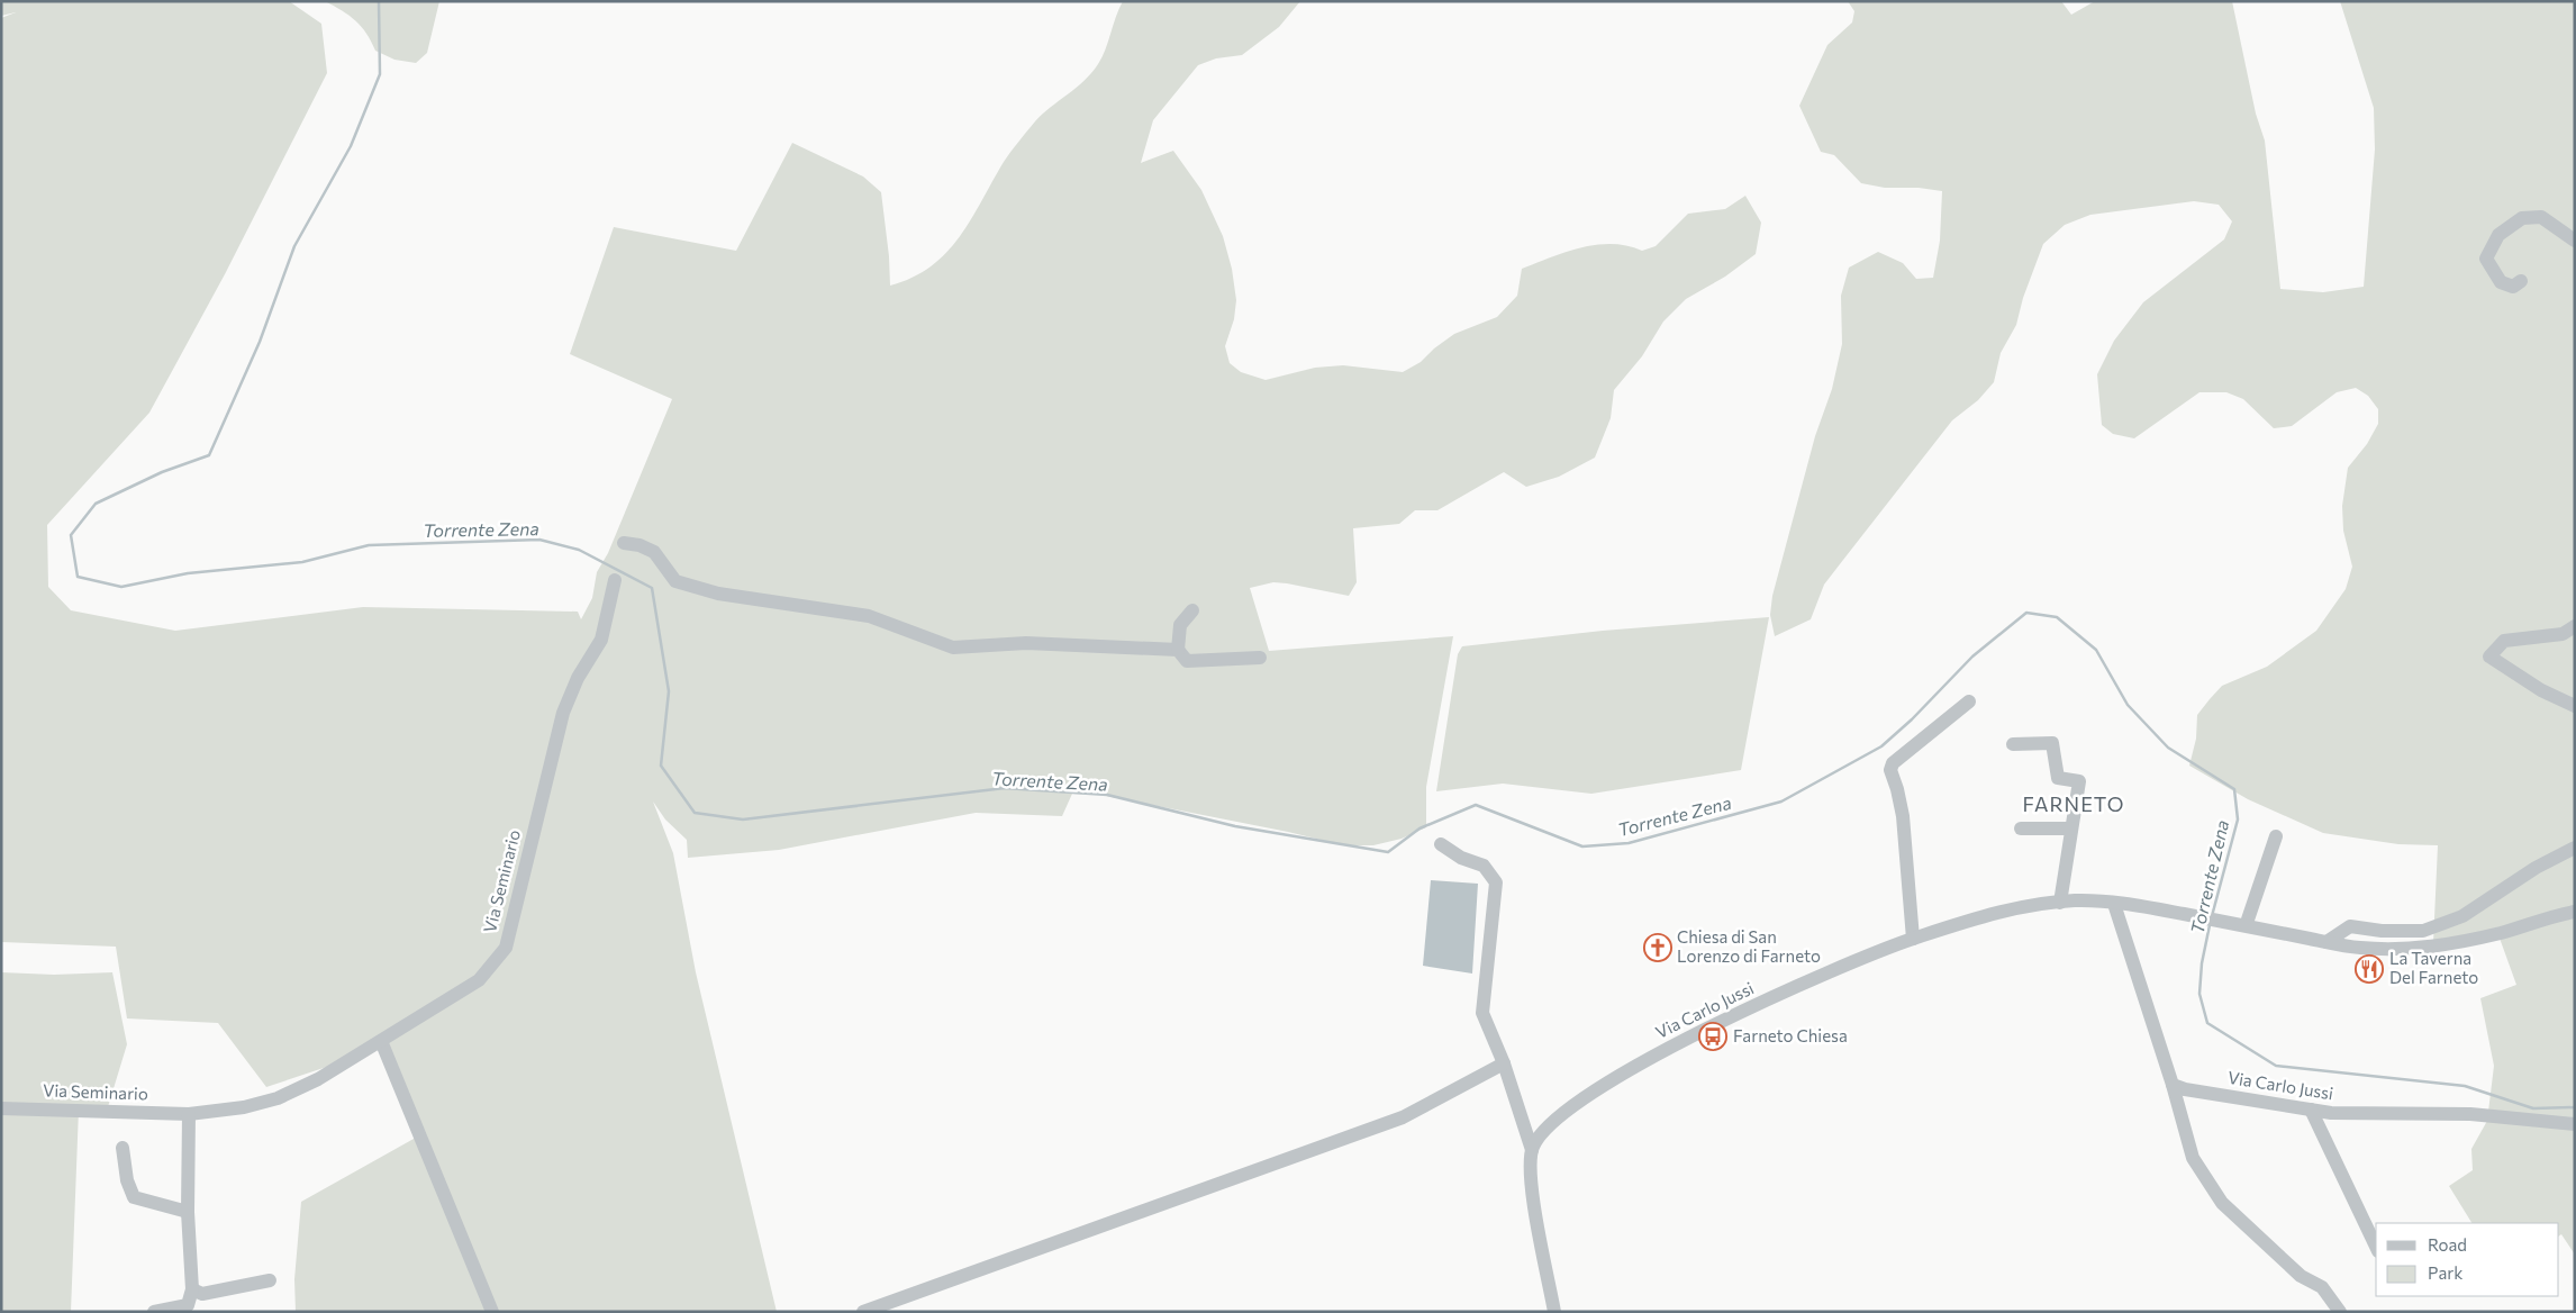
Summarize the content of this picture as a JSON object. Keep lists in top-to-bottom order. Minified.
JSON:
{"streets":{"street":["Via Seminario","Via Carlo Jussi"]},"districts":["FARNETO"],"water":["Torrente Zena"],"places":{"church":["Chiesa di San Lorenzo di Farneto"],"restaurant":["La Taverna Del Farneto"],"bus stop":["Farneto Chiesa"]},"legend":["Road","Park"]}
